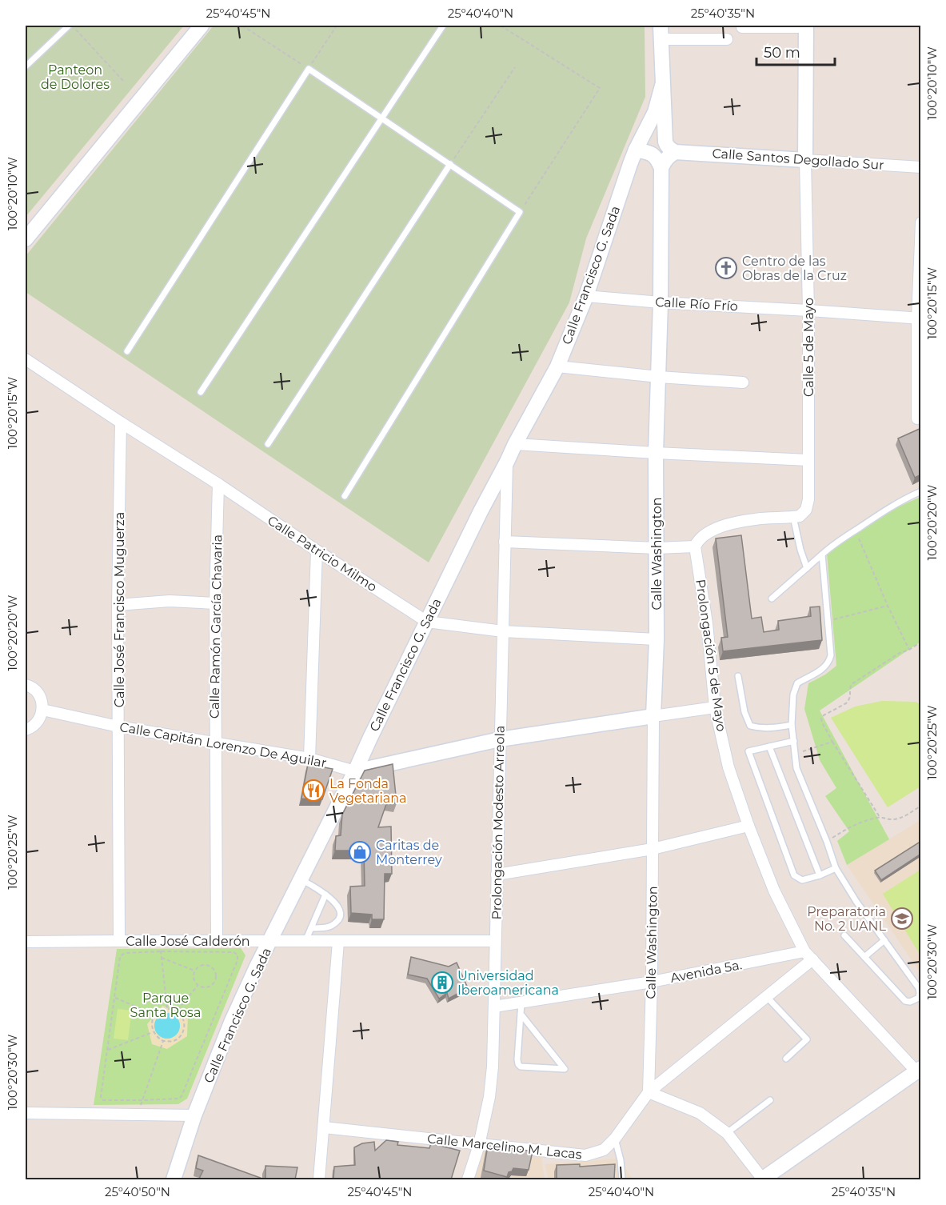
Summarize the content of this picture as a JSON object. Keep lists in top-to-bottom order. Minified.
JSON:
{"streets":{"street":["Calle Santos Degollado Sur","Calle Francisco G. Sada","Calle Río Frío","Calle 5 de Mayo","Calle Patricio Milmo","Calle Washington","Calle José Francisco Muguerza","Calle Ramón García Chavaria","Prolongación 5 de Mayo","Calle Capitán Lorenzo De Aguilar","Prolongación Modesto Arreola","Calle José Calderón","Avenida 5a.","Calle Marcelino M. Lacas"]},"crossings":[["Calle Santos Degollado Sur","Calle 5 de Mayo"],["Calle Francisco G. Sada","Calle Río Frío"],["Calle Francisco G. Sada","Calle Patricio Milmo"],["Calle Francisco G. Sada","Calle Capitán Lorenzo De Aguilar"],["Calle Francisco G. Sada","Prolongación Modesto Arreola"],["Calle Francisco G. Sada","Calle José Calderón"],["Calle Río Frío","Calle 5 de Mayo"],["Calle Río Frío","Calle Washington"],["Calle Patricio Milmo","Calle Washington"],["Calle Patricio Milmo","Calle José Francisco Muguerza"],["Calle Patricio Milmo","Calle Ramón García Chavaria"],["Calle Patricio Milmo","Prolongación Modesto Arreola"],["Calle Washington","Calle Capitán Lorenzo De Aguilar"],["Calle Washington","Avenida 5a."],["Calle Washington","Calle Marcelino M. Lacas"],["Calle José Francisco Muguerza","Calle Capitán Lorenzo De Aguilar"],["Calle José Francisco Muguerza","Calle José Calderón"],["Calle Ramón García Chavaria","Calle Capitán Lorenzo De Aguilar"],["Calle Ramón García Chavaria","Calle José Calderón"],["Prolongación 5 de Mayo","Calle Capitán Lorenzo De Aguilar"],["Prolongación 5 de Mayo","Avenida 5a."],["Prolongación 5 de Mayo","Calle Marcelino M. Lacas"],["Calle Capitán Lorenzo De Aguilar","Prolongación Modesto Arreola"],["Prolongación Modesto Arreola","Calle José Calderón"],["Prolongación Modesto Arreola","Avenida 5a."],["Prolongación Modesto Arreola","Calle Marcelino M. Lacas"],["Avenida 5a.","Calle Marcelino M. Lacas"]],"parks":["Panteon de Dolores","Parque Santa Rosa"],"places":{"church":["Centro de las Obras de la Cruz"],"restaurant":["La Fonda Vegetariana"],"shop":["Caritas de Monterrey"],"school or university":["Preparatoria No. 2 UANL"],"building":["Universidad Iberoamericana"]},"scale_bar":"50 m","coordinates":["25°40'45\"N","25°40'40\"N","25°40'35\"N","100°20'10\"W","100°20'15\"W","100°20'20\"W","100°20'25\"W","100°20'30\"W","25°40'50\"N"]}
